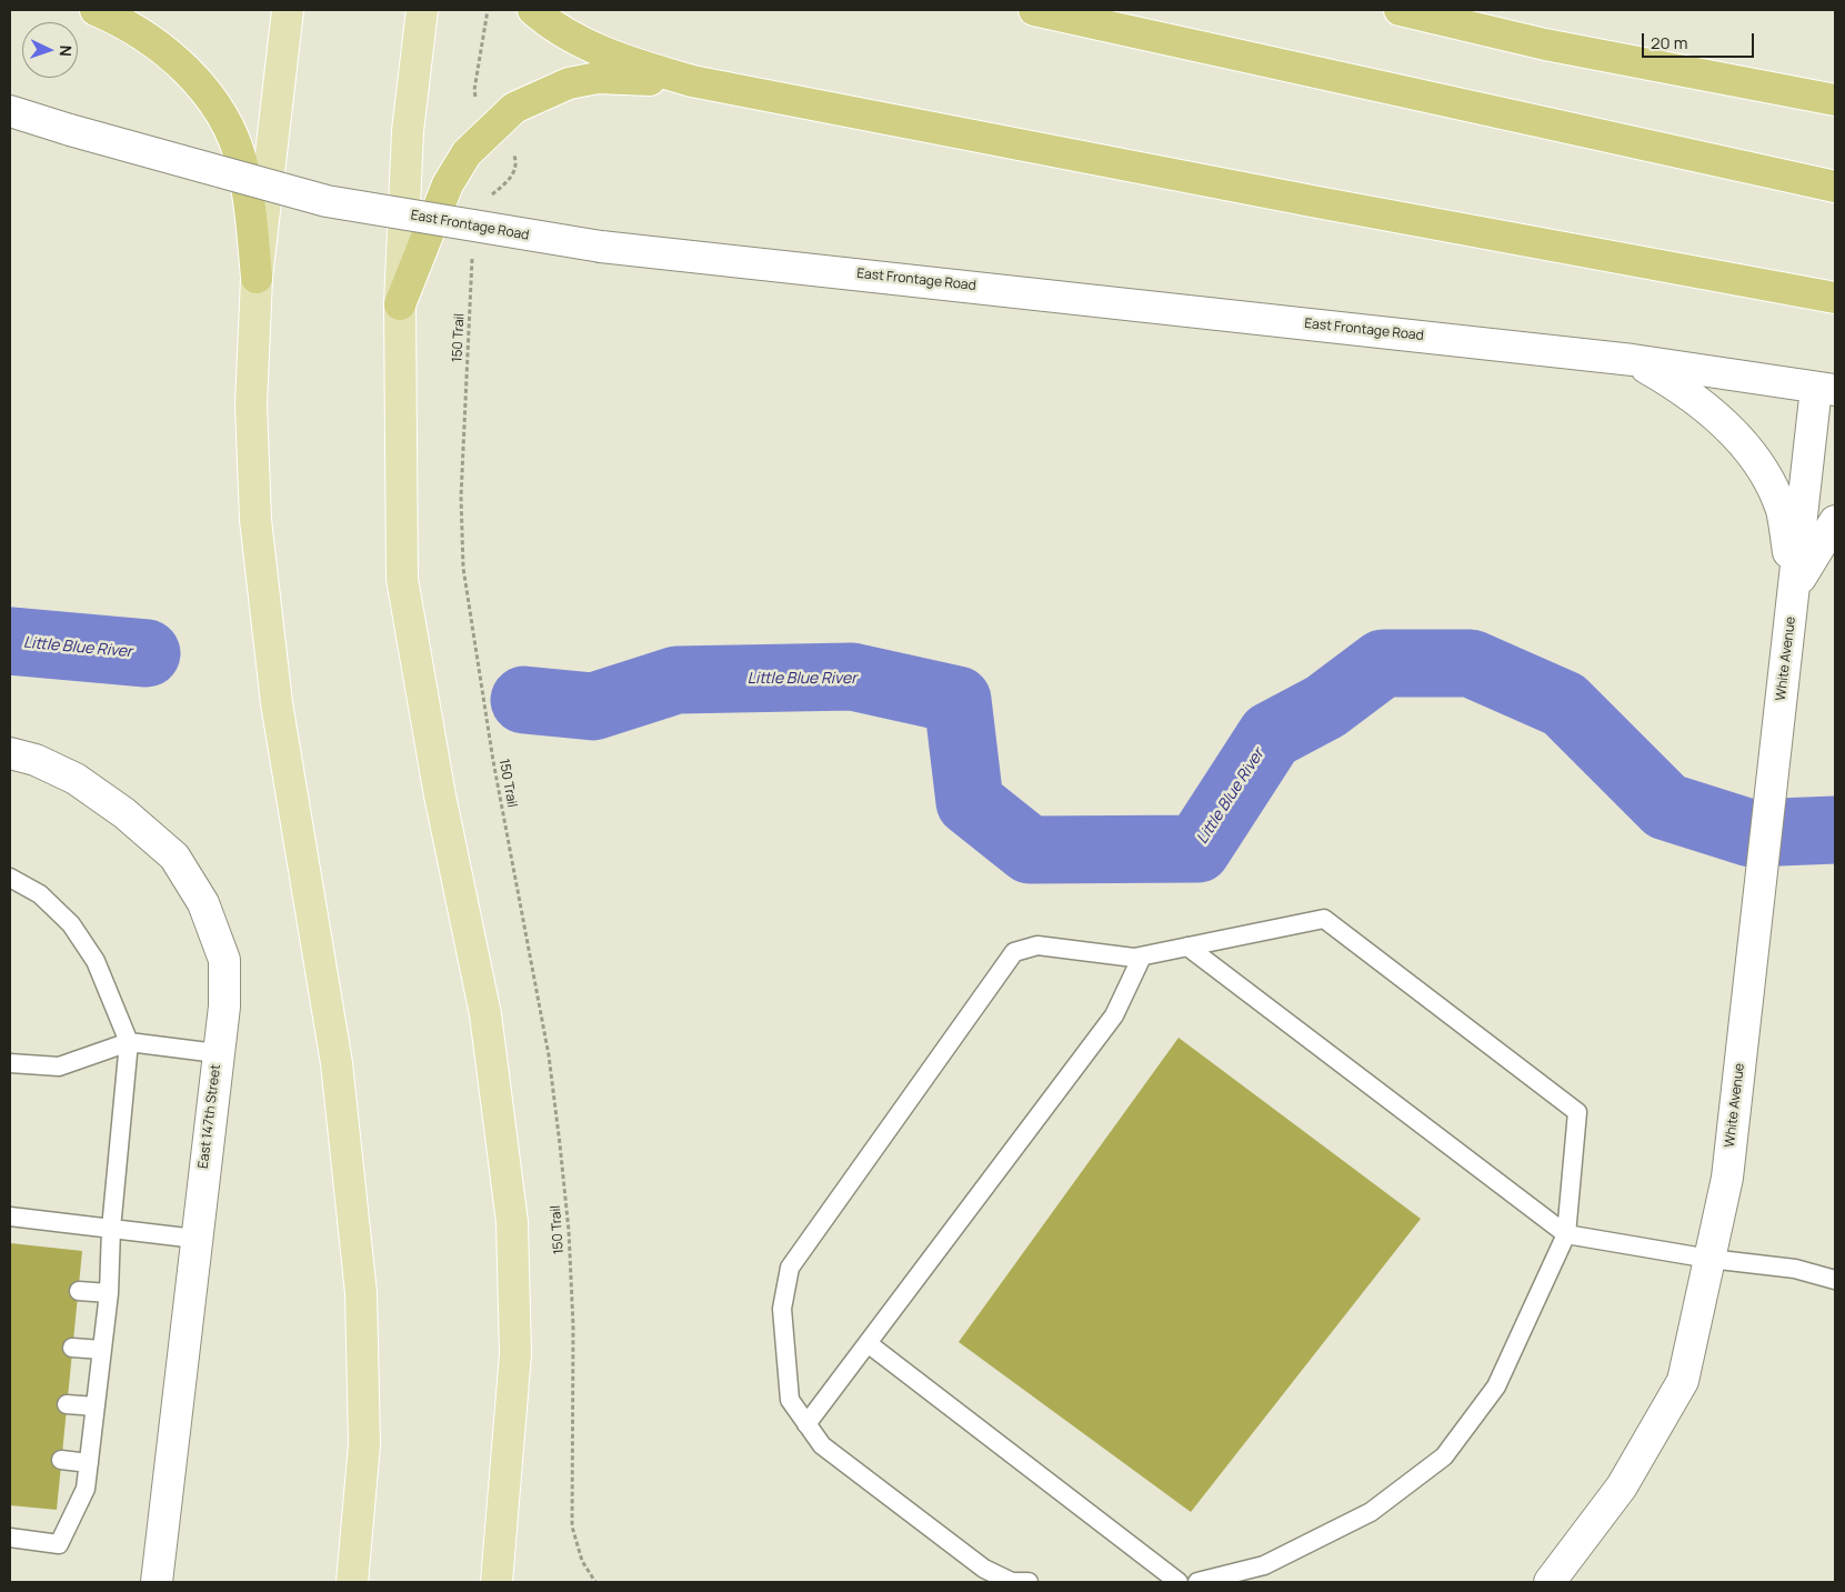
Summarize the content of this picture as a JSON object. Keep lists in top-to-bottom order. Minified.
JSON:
{"streets":{"street":["East Frontage Road","White Avenue","East 147th Street"],"path":["150 Trail"]},"crossings":[["East Frontage Road","White Avenue"]],"water":["Little Blue River"],"scale_bar":"20 m","north":"right"}
